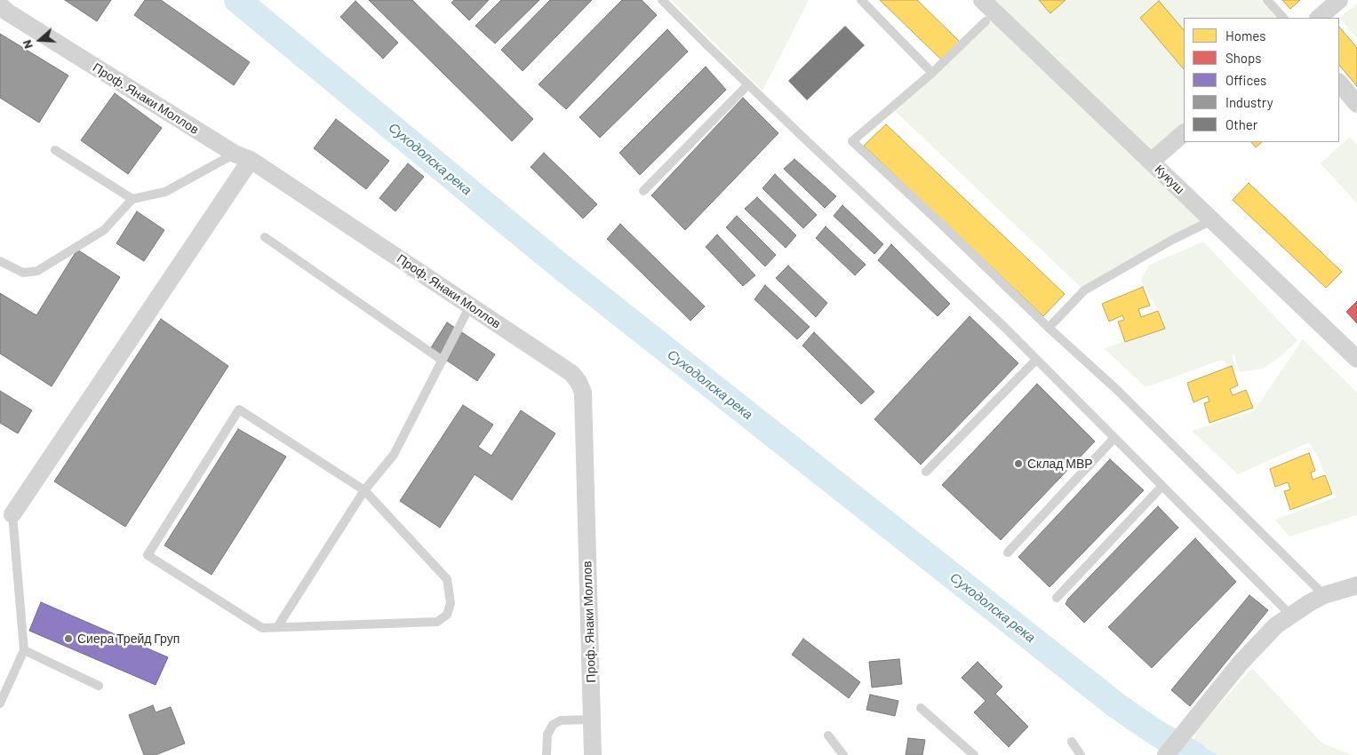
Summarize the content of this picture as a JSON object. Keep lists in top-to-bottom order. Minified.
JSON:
{"streets":{"street":["Проф. Янаки Моллов","Кукуш"]},"water":["Суходолска река"],"places":["Склад МВР","Сиера Трейд Груп"],"legend":["Homes","Shops","Offices","Industry","Other"],"north":"left"}
